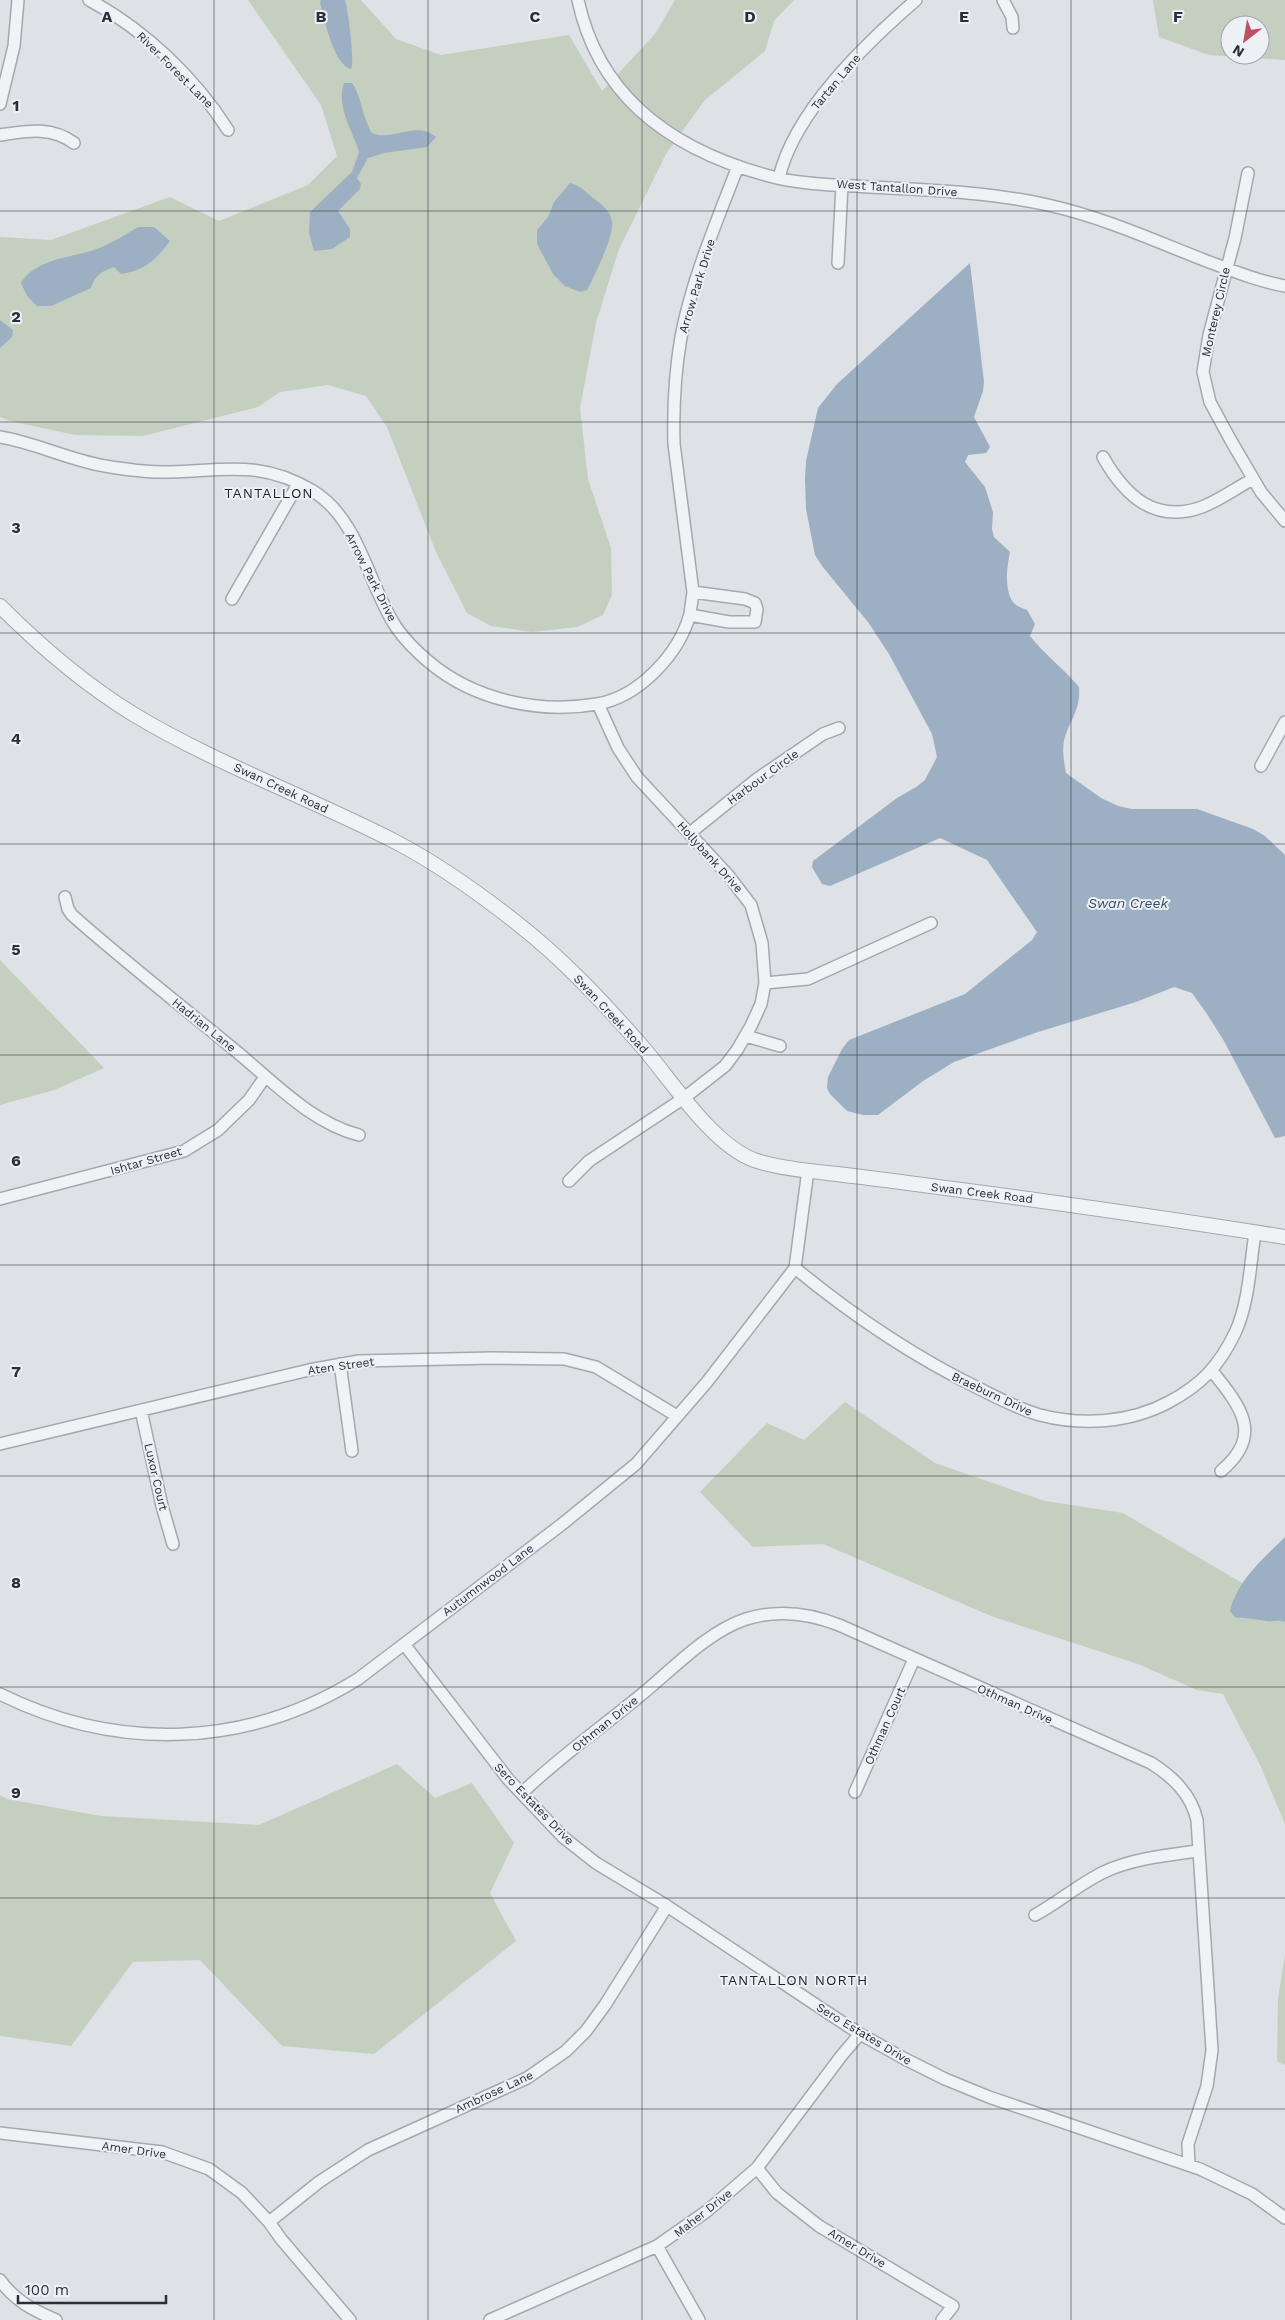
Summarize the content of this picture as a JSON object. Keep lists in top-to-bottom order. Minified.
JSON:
{"streets":{"street":["River Forest Lane","Tartan Lane","West Tantallon Drive","Arrow Park Drive","Monterey Circle","Harbour Circle","Swan Creek Road","Hollybank Drive","Hadrian Lane","Ishtar Street","Aten Street","Braeburn Drive","Luxor Court","Autumnwood Lane","Othman Drive","Othman Court","Sero Estates Drive","Ambrose Lane","Amer Drive","Maher Drive"]},"crossings":[["Tartan Lane","West Tantallon Drive"],["West Tantallon Drive","Arrow Park Drive"],["West Tantallon Drive","Monterey Circle"],["Arrow Park Drive","Hollybank Drive"],["Harbour Circle","Hollybank Drive"],["Swan Creek Road","Hollybank Drive"],["Swan Creek Road","Braeburn Drive"],["Hadrian Lane","Ishtar Street"],["Aten Street","Luxor Court"],["Aten Street","Autumnwood Lane"],["Braeburn Drive","Autumnwood Lane"],["Autumnwood Lane","Sero Estates Drive"],["Othman Drive","Othman Court"],["Othman Drive","Sero Estates Drive"],["Sero Estates Drive","Ambrose Lane"],["Sero Estates Drive","Maher Drive"],["Ambrose Lane","Amer Drive"],["Amer Drive","Maher Drive"]],"districts":["TANTALLON","TANTALLON NORTH"],"water":["Swan Creek"],"scale_bar":"100 m","north":"bottom left","grid":{"columns":["A","B","C","D","E","F"],"rows":["1","2","3","4","5","6","7","8","9"]}}
